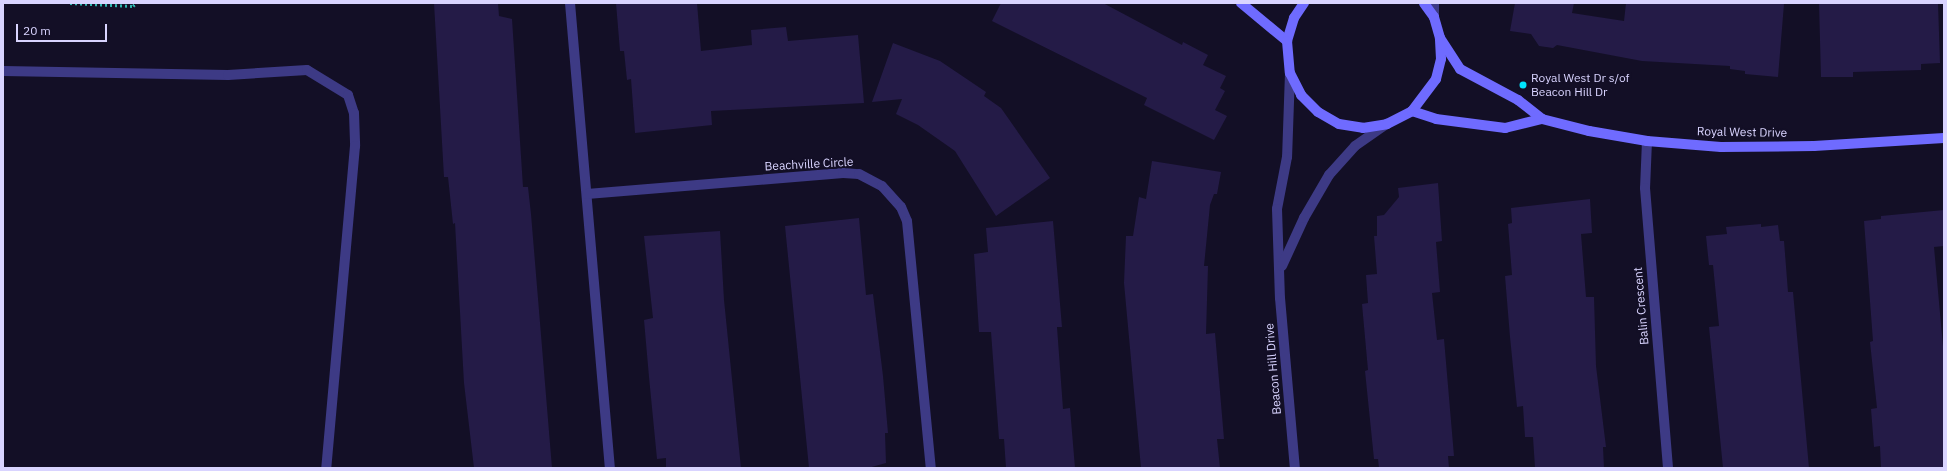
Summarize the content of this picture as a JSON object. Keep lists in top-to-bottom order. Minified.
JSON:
{"streets":{"street":["Royal West Drive","Beachville Circle","Balin Crescent","Beacon Hill Drive"]},"crossings":[["Royal West Drive","Balin Crescent"]],"places":["Royal West Dr s/of Beacon Hill Dr"],"scale_bar":"20 m"}
